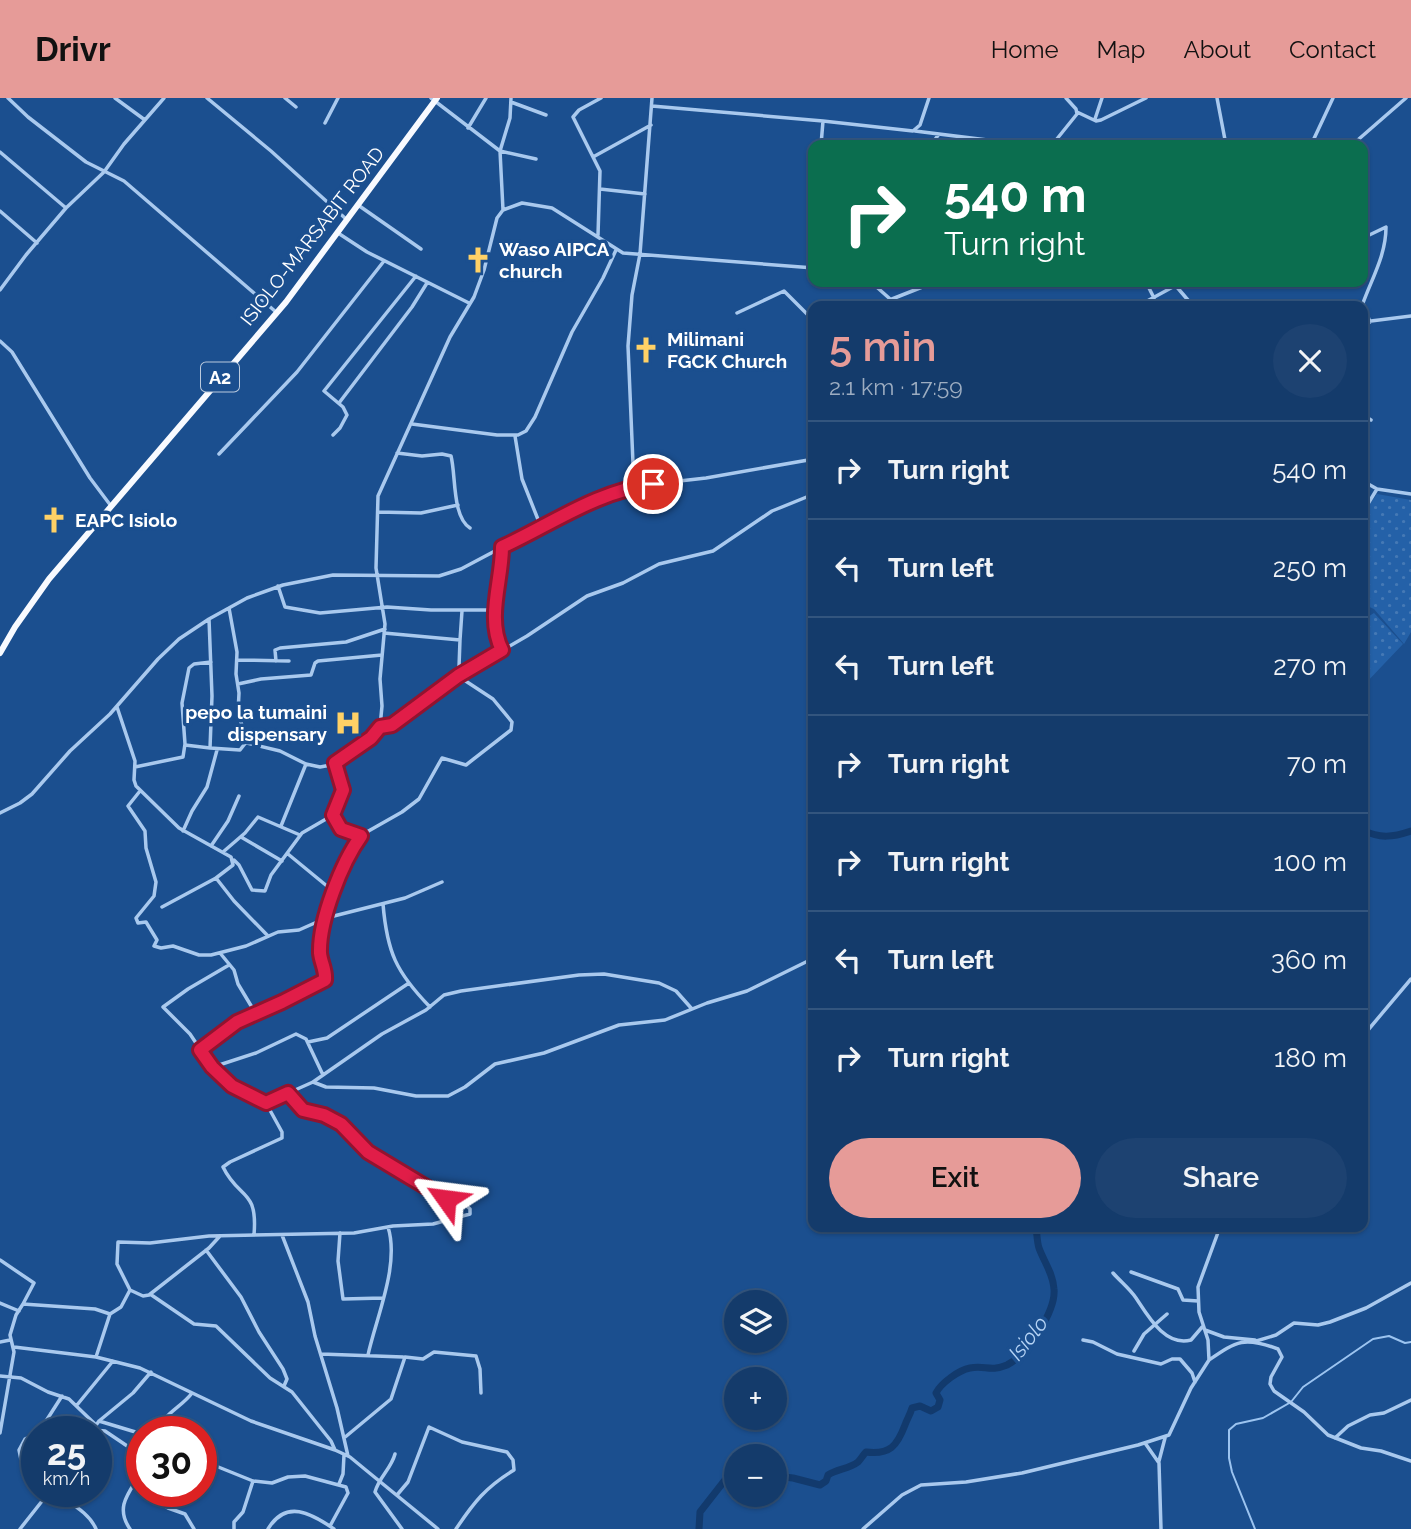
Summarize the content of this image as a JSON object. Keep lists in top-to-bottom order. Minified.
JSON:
{"streets":{"highway":["ISIOLO-MARSABIT ROAD","A2"]},"water":["Isiolo"],"places":{"church":["Waso AIPCA church","Milimani FGCK Church","EAPC Isiolo"],"hospital":["pepo la tumaini dispensary"]},"page":{"header":"Drivr","nav":["Home","Map","About","Contact"],"turn":["540 m","Turn right"],"heading":["5 min","2.1 km · 17:59"],"list":[{"name":"Turn right","value":"540 m"},{"name":"Turn left","value":"250 m"},{"name":"Turn left","value":"270 m"},{"name":"Turn right","value":"70 m"},{"name":"Turn right","value":"100 m"},{"name":"Turn left","value":"360 m"},{"name":"Turn right","value":"180 m"}],"buttons":["Exit","Share"],"map_buttons":["+","−"],"speed":"25 km/h","limit":"30"}}
